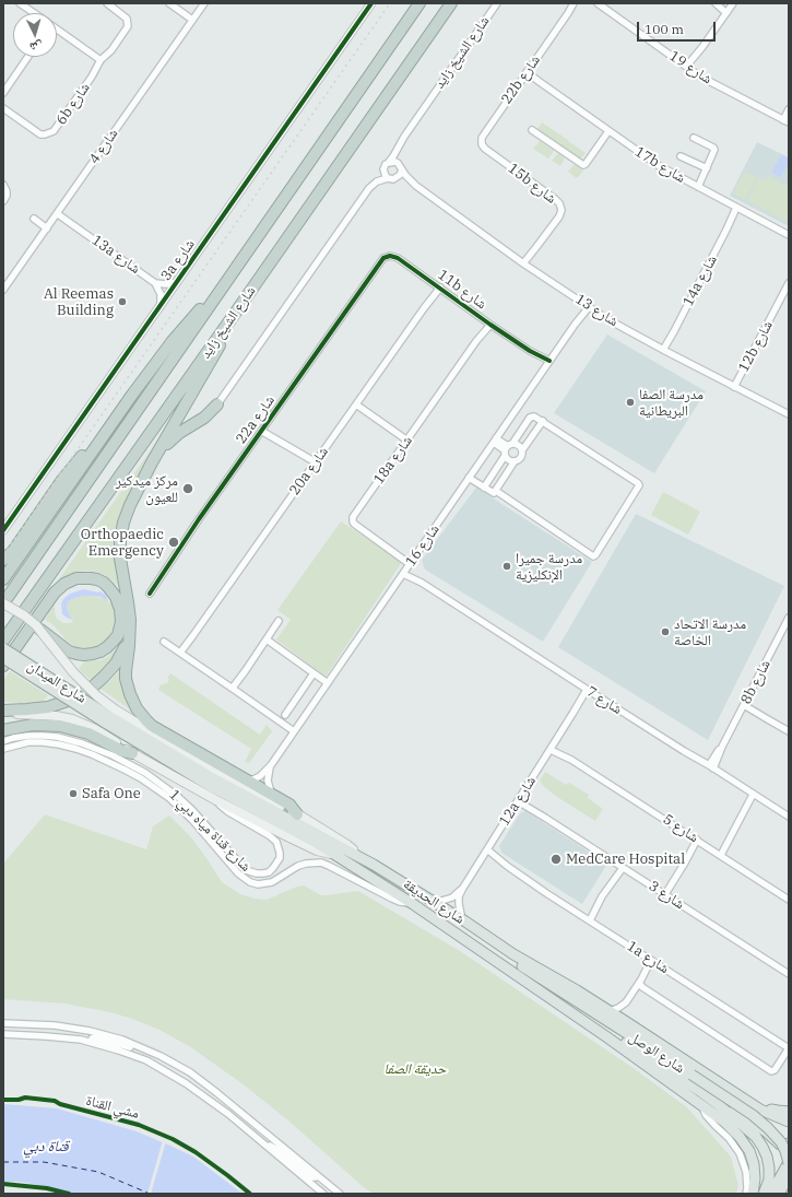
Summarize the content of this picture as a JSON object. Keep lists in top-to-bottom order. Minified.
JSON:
{"streets":{"highway":["شارع الشيخ زايد"],"main road":["شارع الميدان","شارع الحديقة","شارع الوصل"],"street":["شارع 19","22b شارع","6b شارع","شارع 4","17b شارع","15b شارع","13a شارع","3a شارع","14a شارع","11b شارع","شارع 13","12b شارع","22a شارع","18a شارع","20a شارع","شارع 16","8b شارع","شارع 7","12a شارع","شارع 5","شارع قناة مياه دبي 1","شارع 3","1a شارع"],"cycle path":["مشي القناة"]},"crossings":[["شارع الشيخ زايد","شارع 13"],["22b شارع","17b شارع"],["22b شارع","15b شارع"],["شارع 4","13a شارع"],["17b شارع","14a شارع"],["15b شارع","شارع 13"],["13a شارع","3a شارع"],["14a شارع","شارع 13"],["11b شارع","22a شارع"],["11b شارع","18a شارع"],["11b شارع","20a شارع"],["11b شارع","شارع 16"],["شارع 13","12b شارع"],["شارع 13","شارع 16"],["18a شارع","شارع 16"],["18a شارع","شارع 7"],["شارع 16","شارع 7"],["شارع الميدان","شارع الحديقة"],["8b شارع","شارع 7"],["شارع 7","12a شارع"],["12a شارع","شارع 5"],["12a شارع","شارع 3"],["12a شارع","شارع الحديقة"],["12a شارع","1a شارع"],["شارع قناة مياه دبي 1","شارع الحديقة"],["شارع الحديقة","شارع الوصل"]],"water":["قناة دبي"],"parks":["حديقة الصفا"],"places":["Al Reemas Building","مدرسة الصفا البريطانية","مركز ميدكير للعيون","Orthopaedic Emergency","مدرسة جميرا الإنكليزية","مدرسة الاتحاد الخاصة","Safa One","MedCare Hospital"],"scale_bar":"100 m","north":"bottom"}
